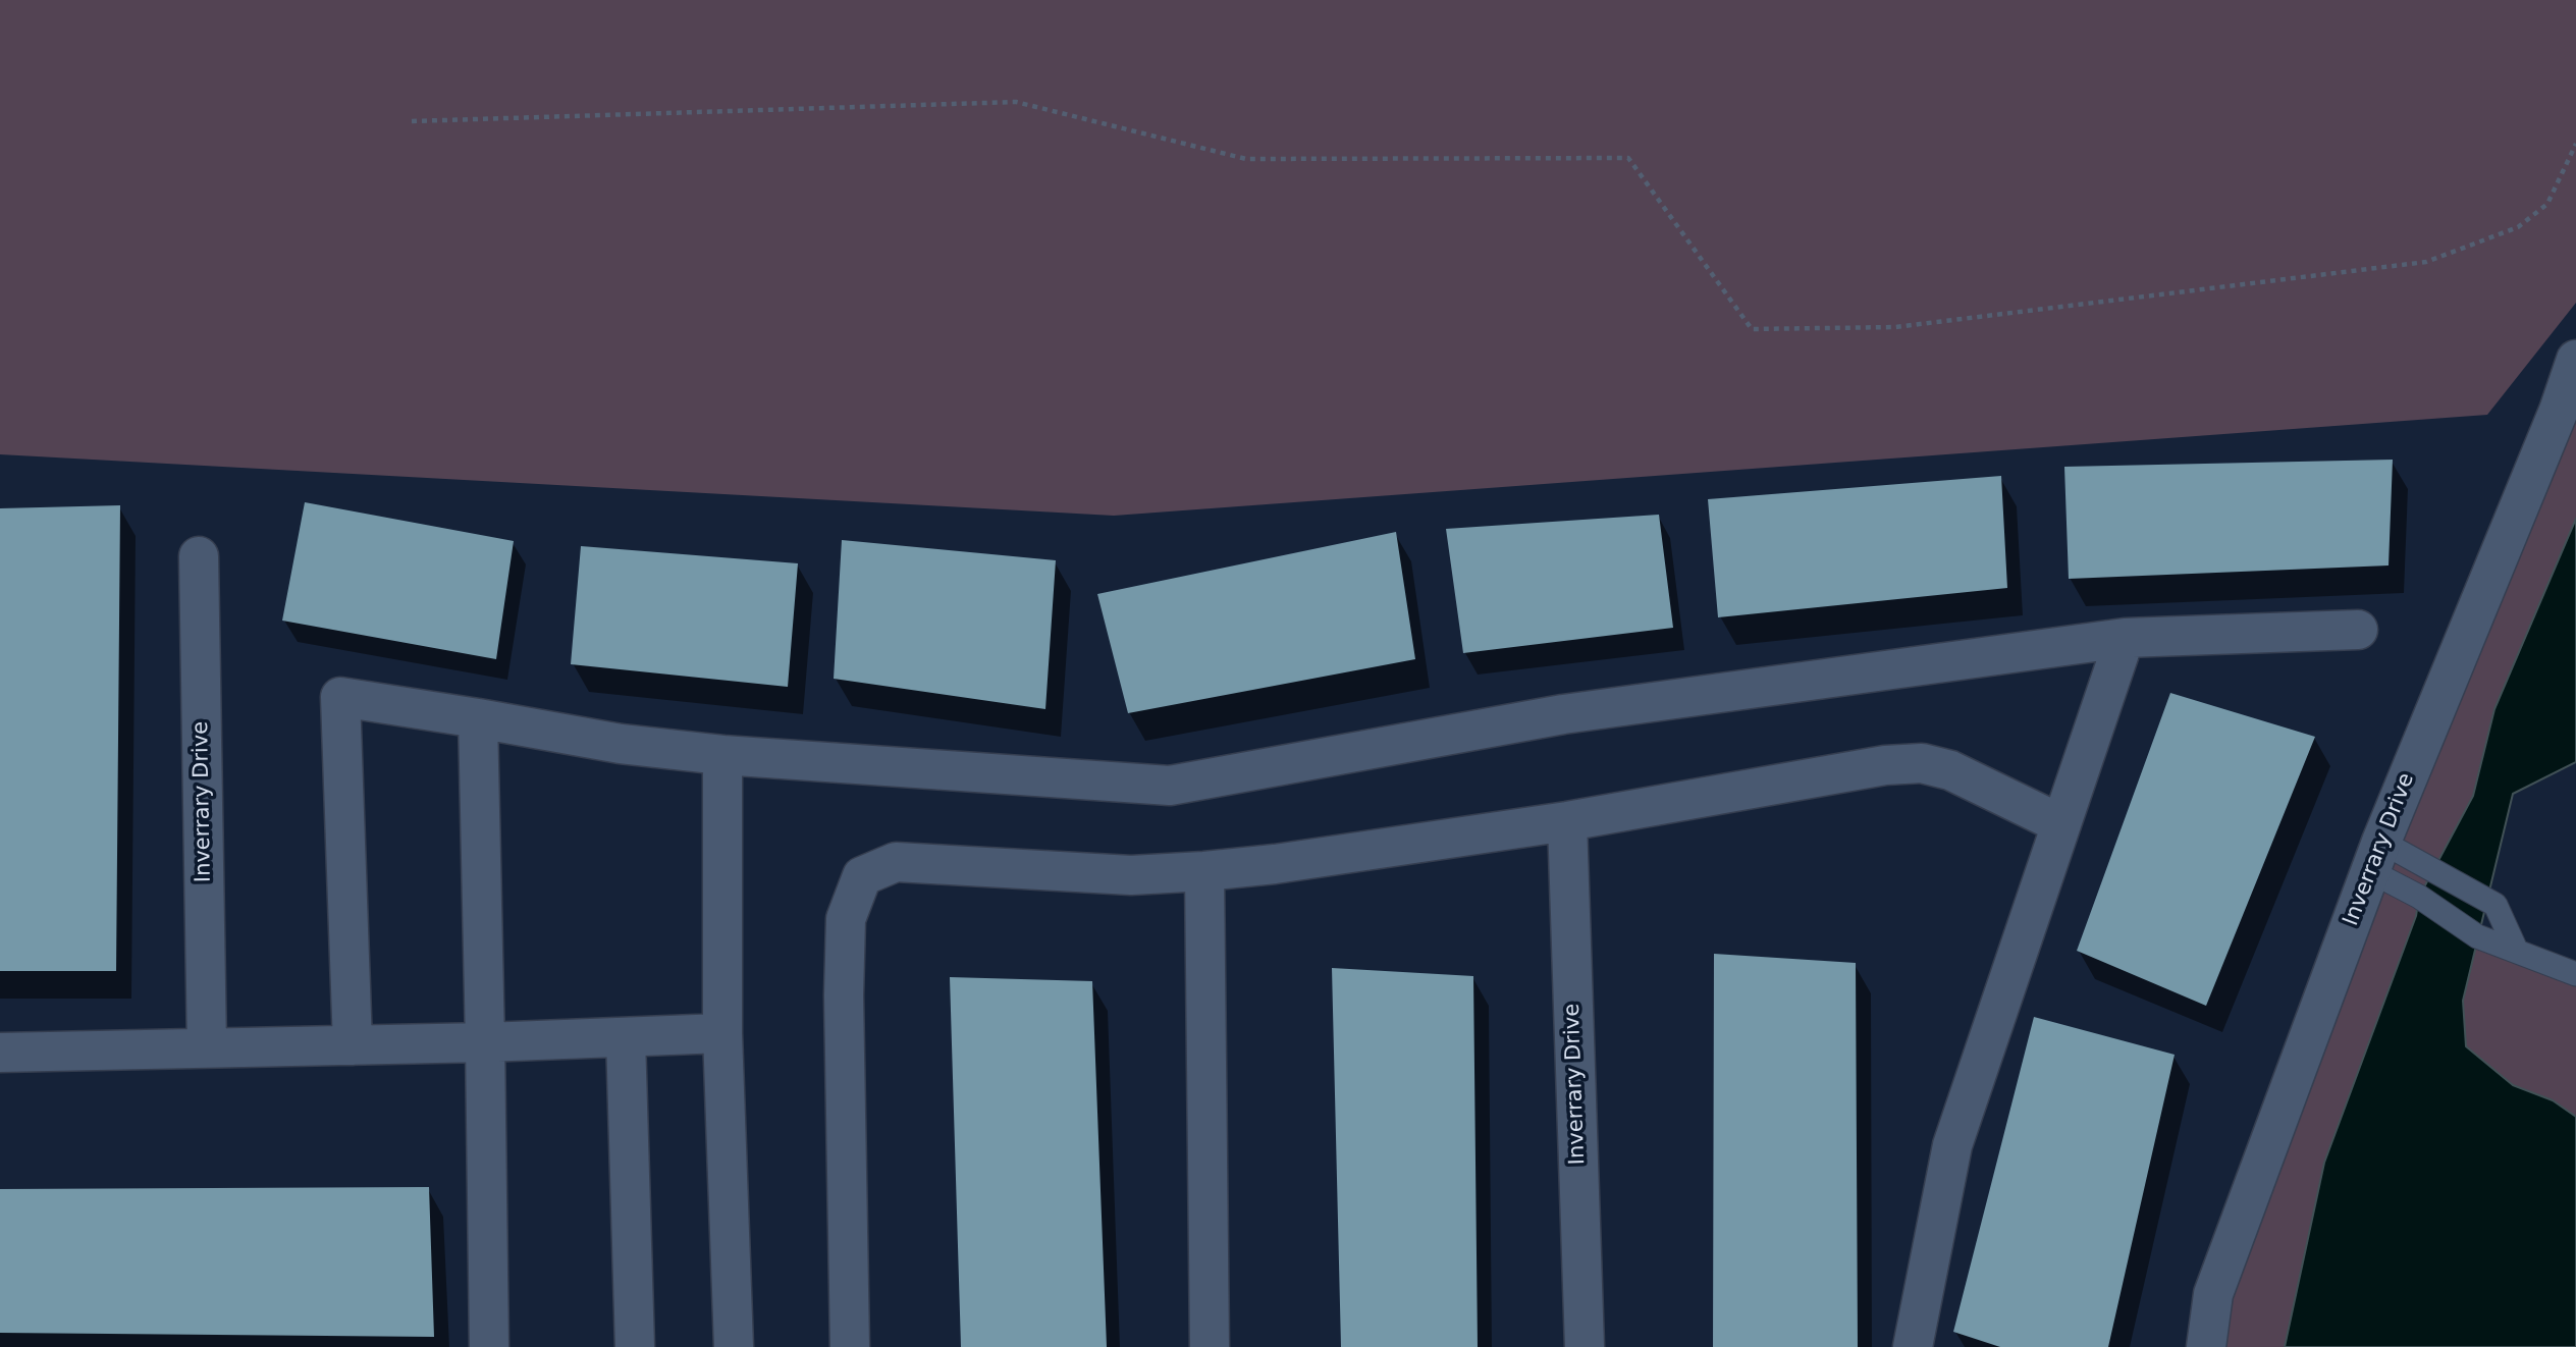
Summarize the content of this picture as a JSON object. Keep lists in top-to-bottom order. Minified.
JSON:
{"streets":{"street":["Inverrary Drive"]}}
